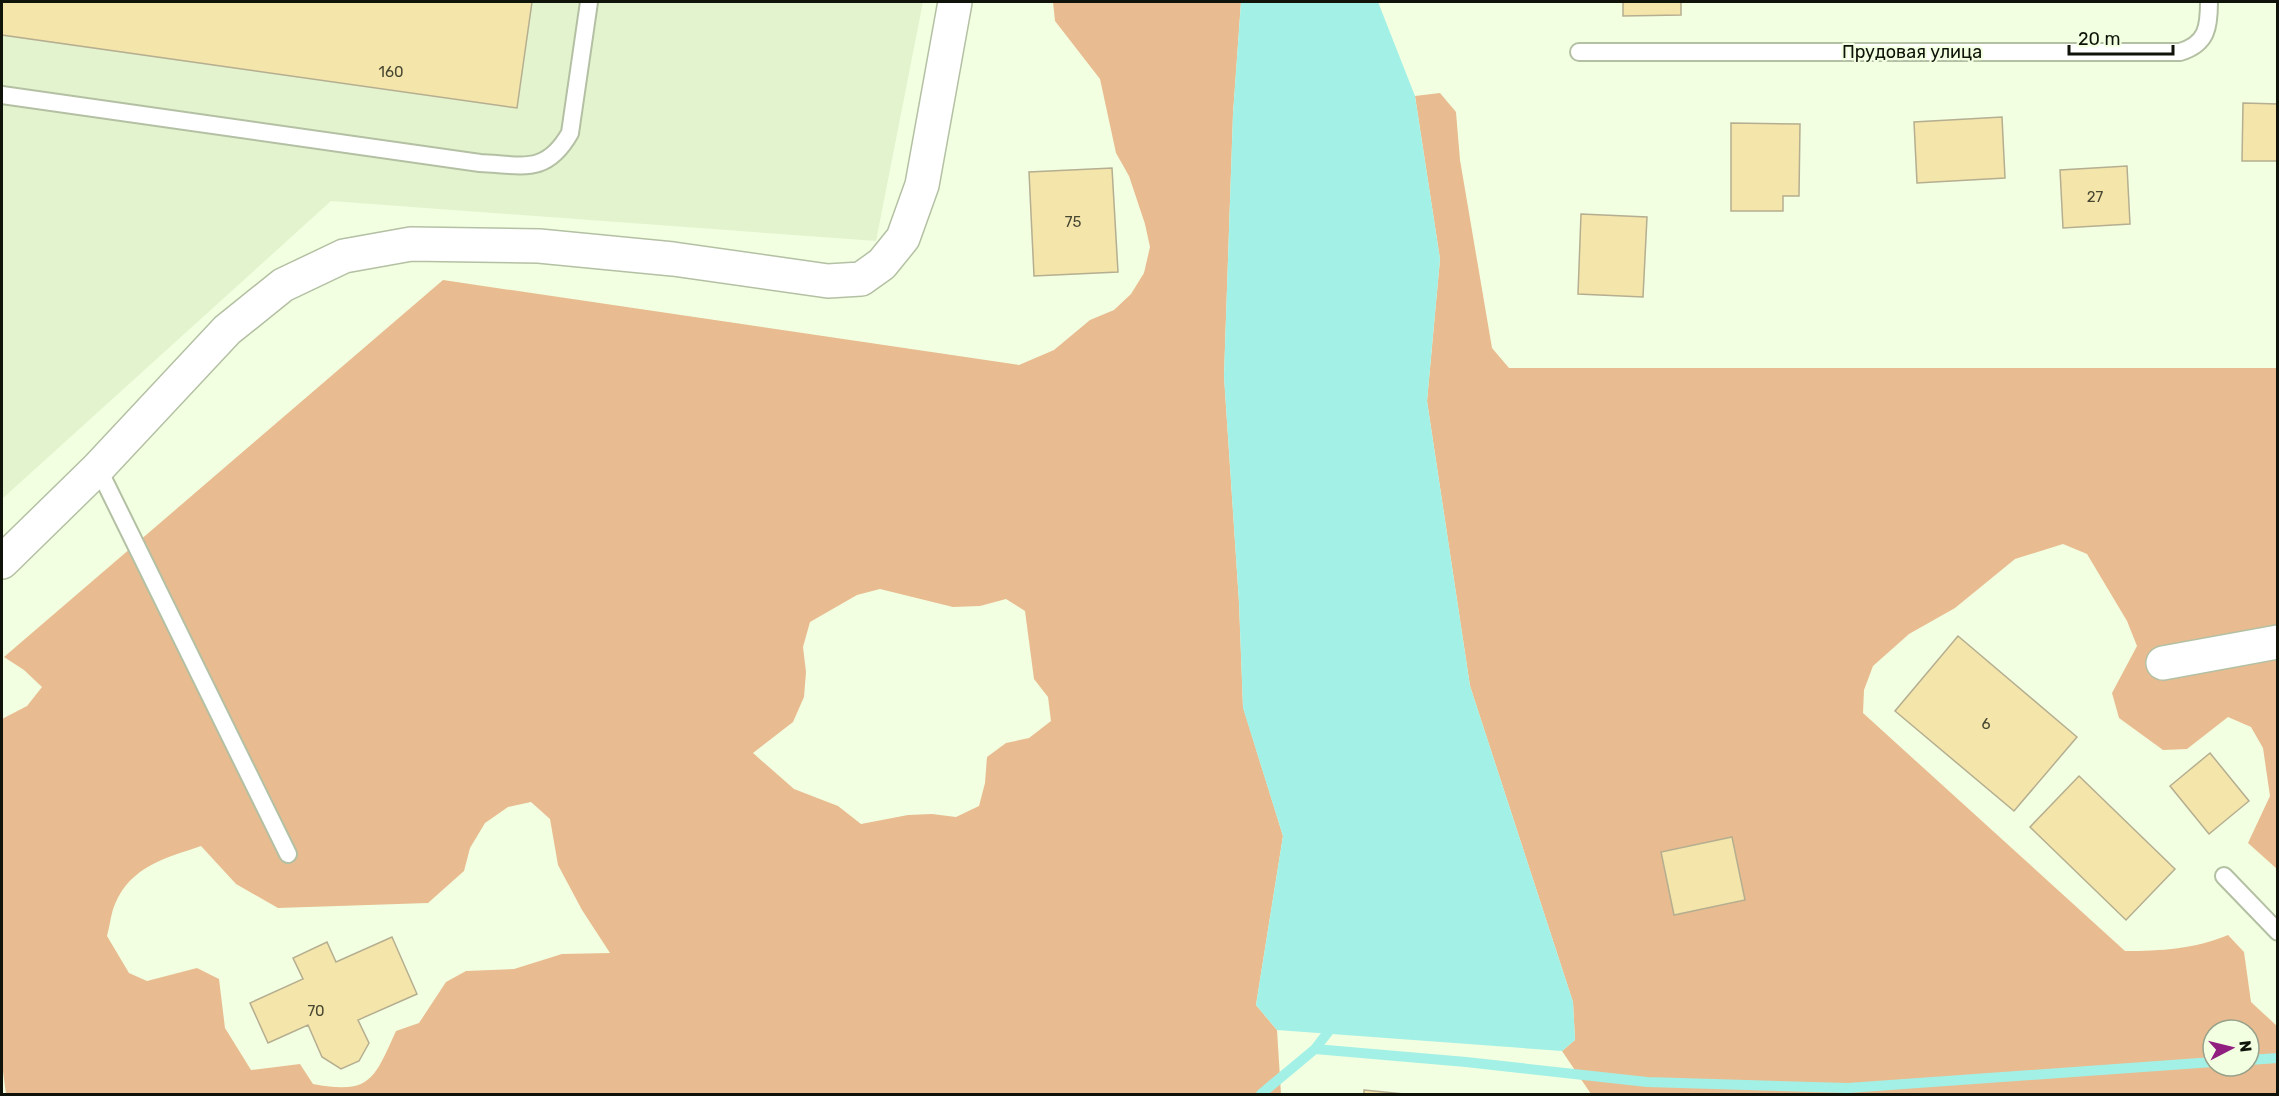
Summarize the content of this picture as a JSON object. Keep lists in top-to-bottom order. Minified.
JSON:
{"streets":{"lane":["Прудовая улица"]},"house_numbers":["160","27","75","6","70"],"scale_bar":"20 m","north":"right"}
